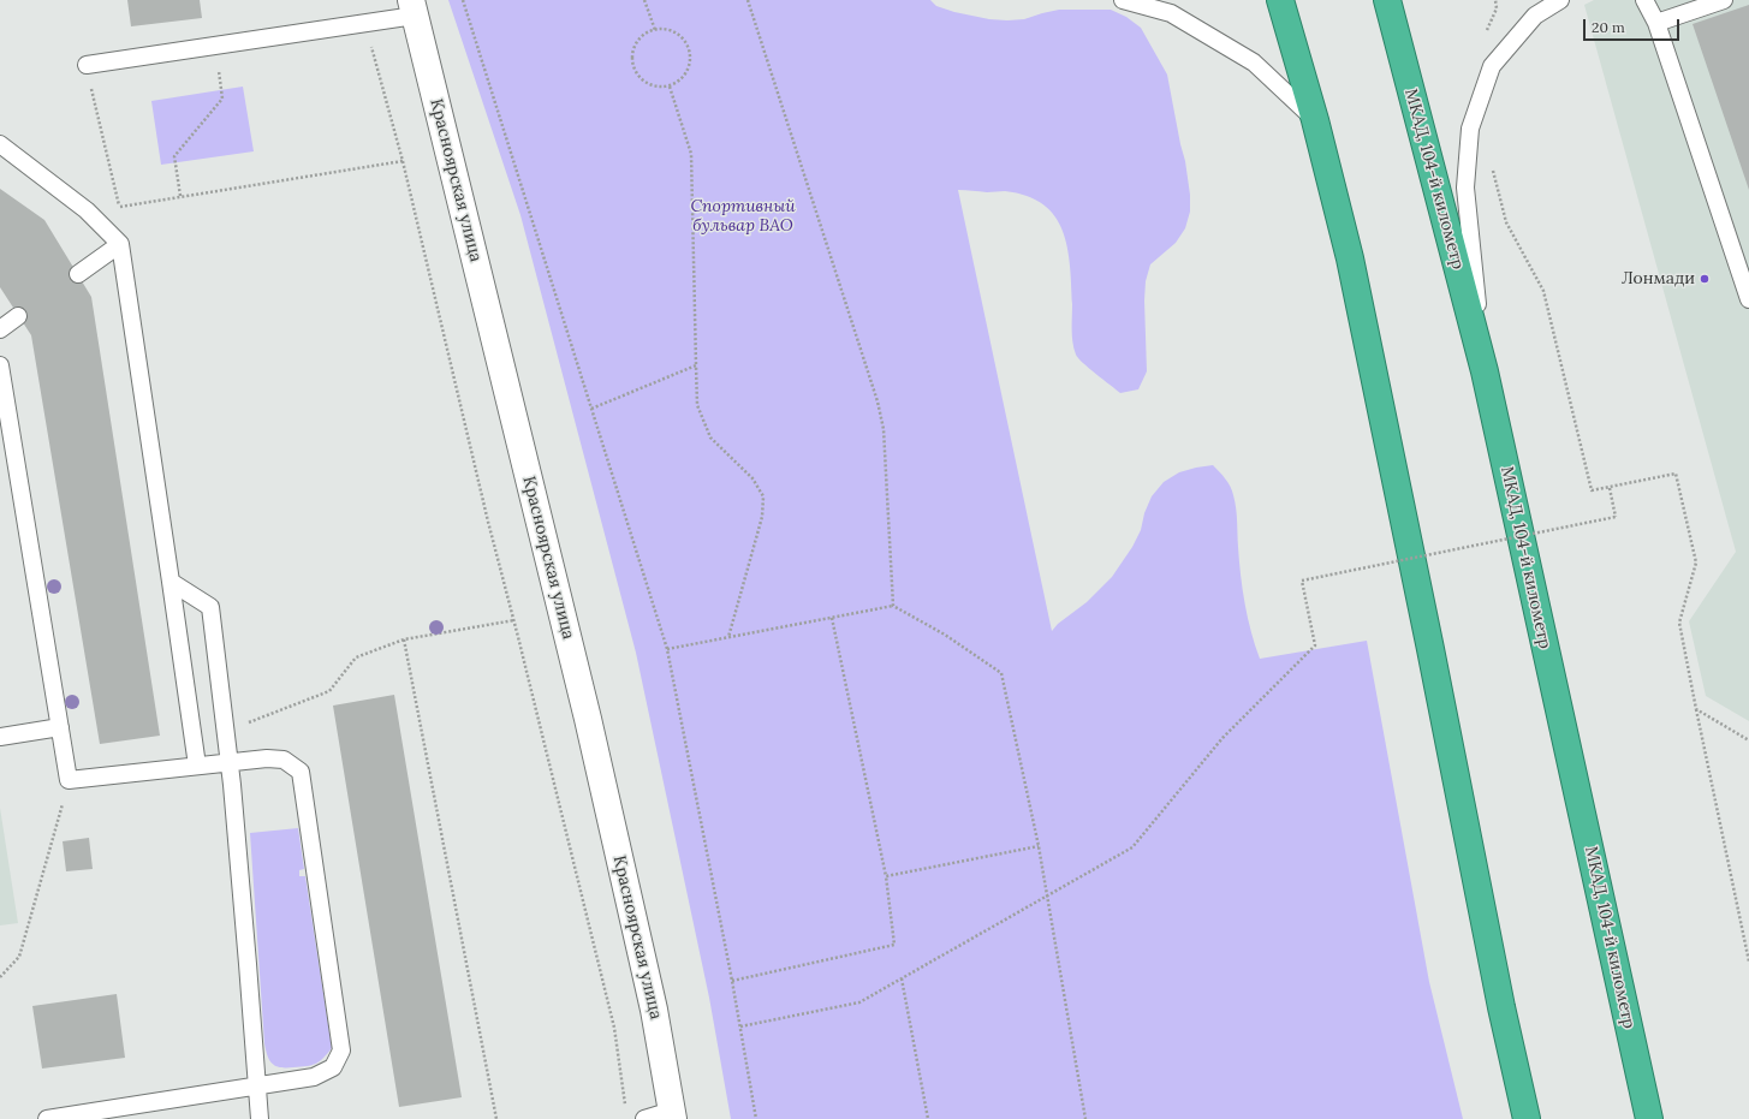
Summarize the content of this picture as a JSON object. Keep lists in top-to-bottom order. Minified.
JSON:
{"streets":{"highway":["МКАД, 104-й километр"],"street":["Красноярская улица"]},"parks":["Спортивный бульвар ВАО"],"places":["Лонмади"],"scale_bar":"20 m"}
